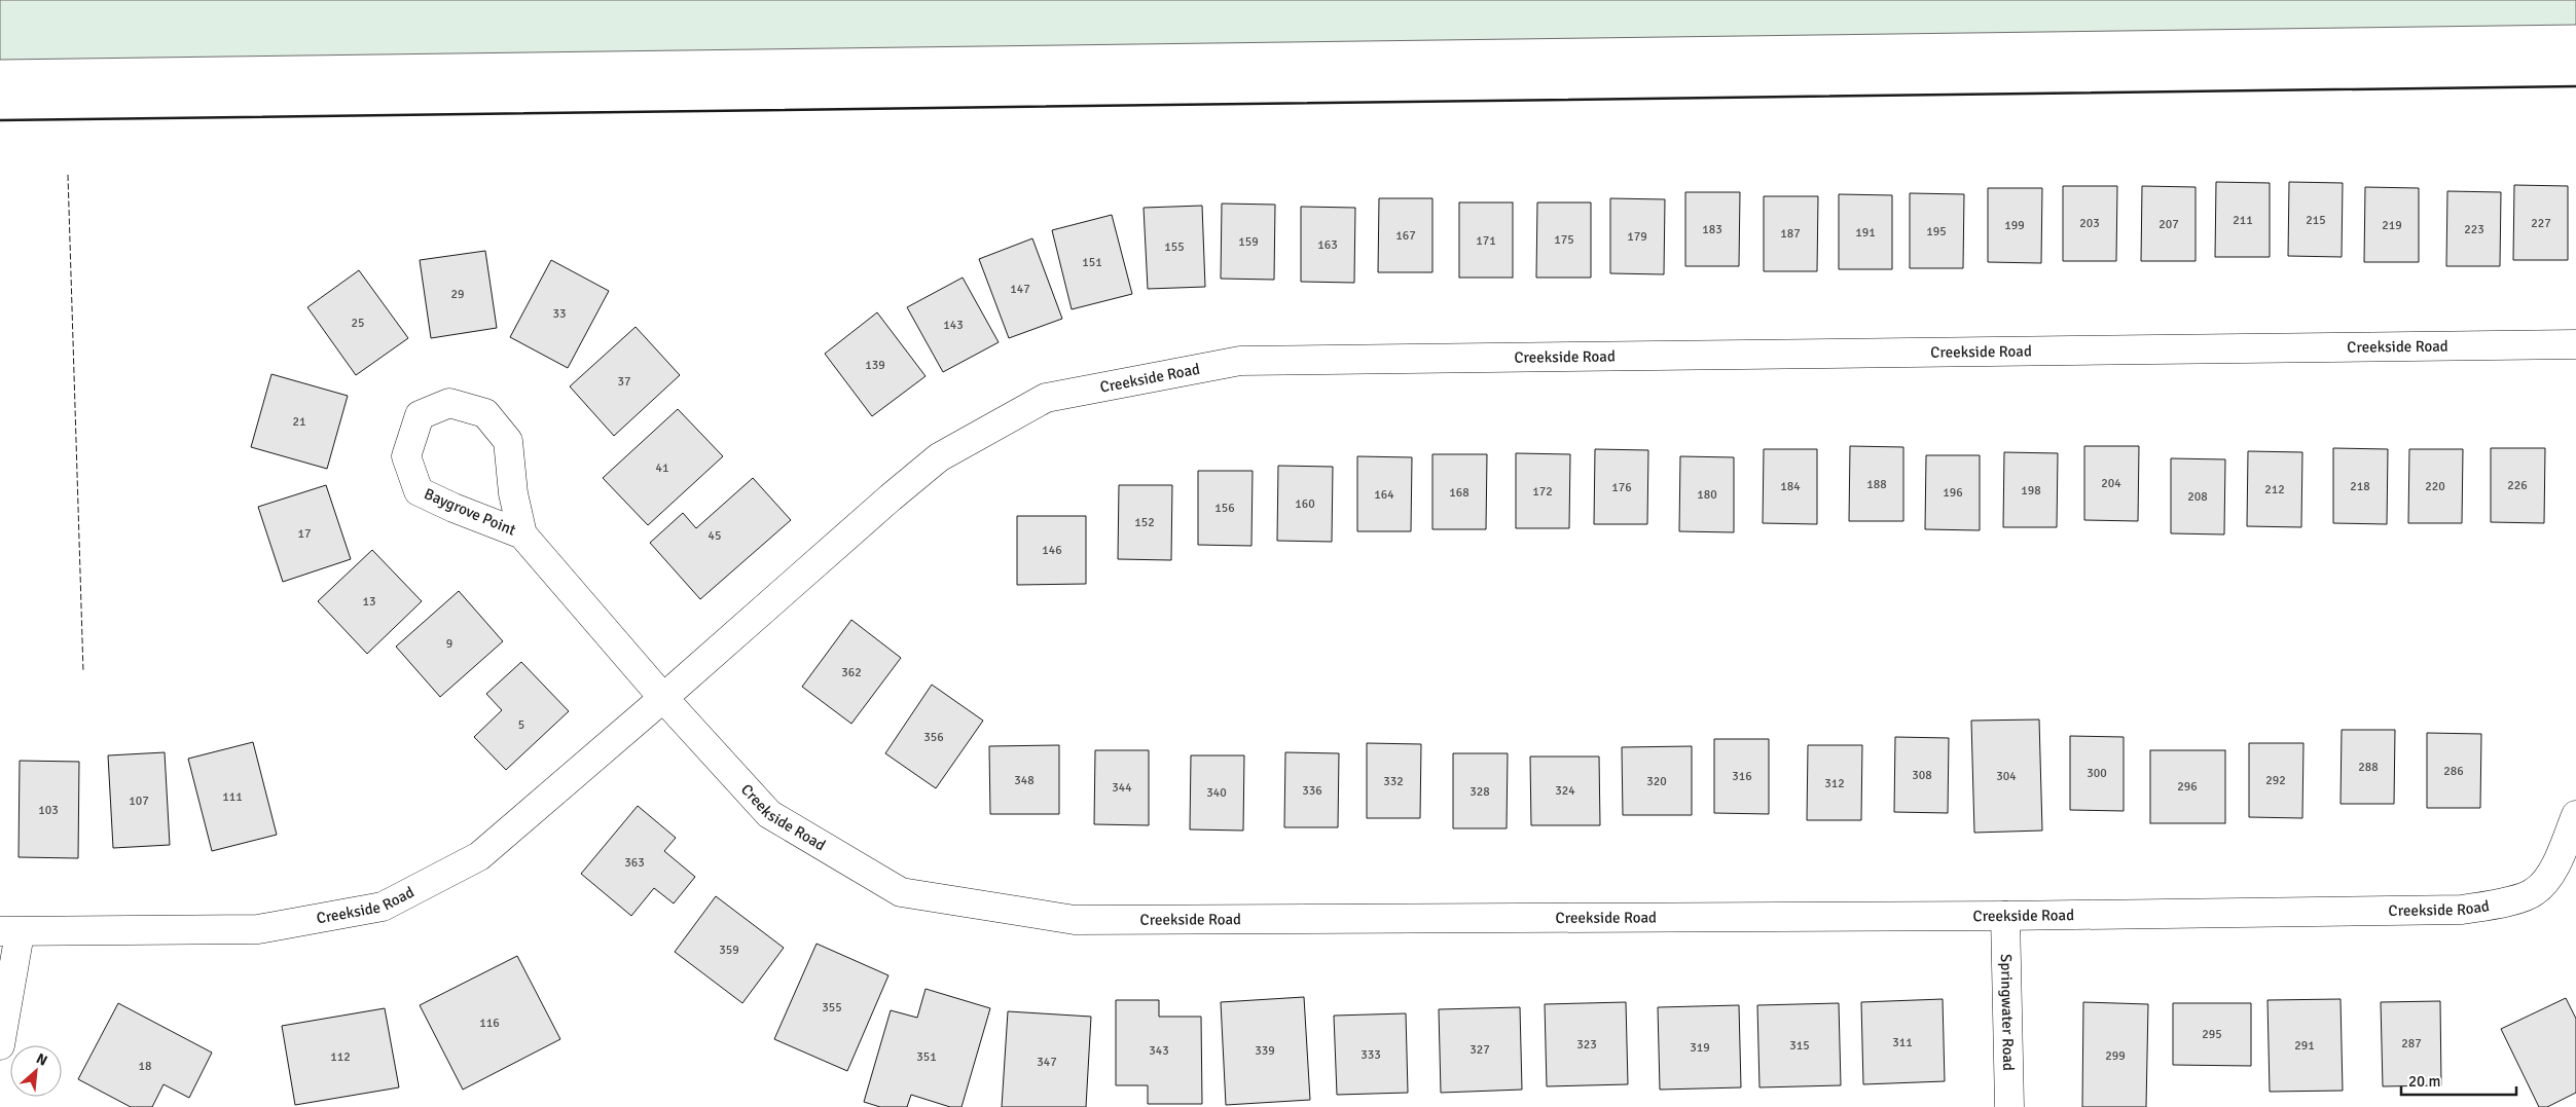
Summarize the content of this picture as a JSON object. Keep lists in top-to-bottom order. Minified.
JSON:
{"streets":{"street":["Creekside Road","Baygrove Point","Springwater Road"]},"crossings":[["Creekside Road","Baygrove Point"],["Creekside Road","Springwater Road"]],"house_numbers":["211","215","203","227","207","199","219","183","223","195","191","187","167","179","175","171","159","163","155","151","147","29","33","25","143","139","37","21","41","204","188","226","184","218","220","176","212","198","172","168","196","164","180","208","160","156","152","17","45","146","13","9","362","5","356","288","286","300","308","316","304","348","292","332","320","312","296","344","336","324","328","340","111","107","103","363","359","355","116","295","311","287","323","315","291","319","327","343","339","333","299","112","351","347","18"],"scale_bar":"20 m","north":"top right"}
